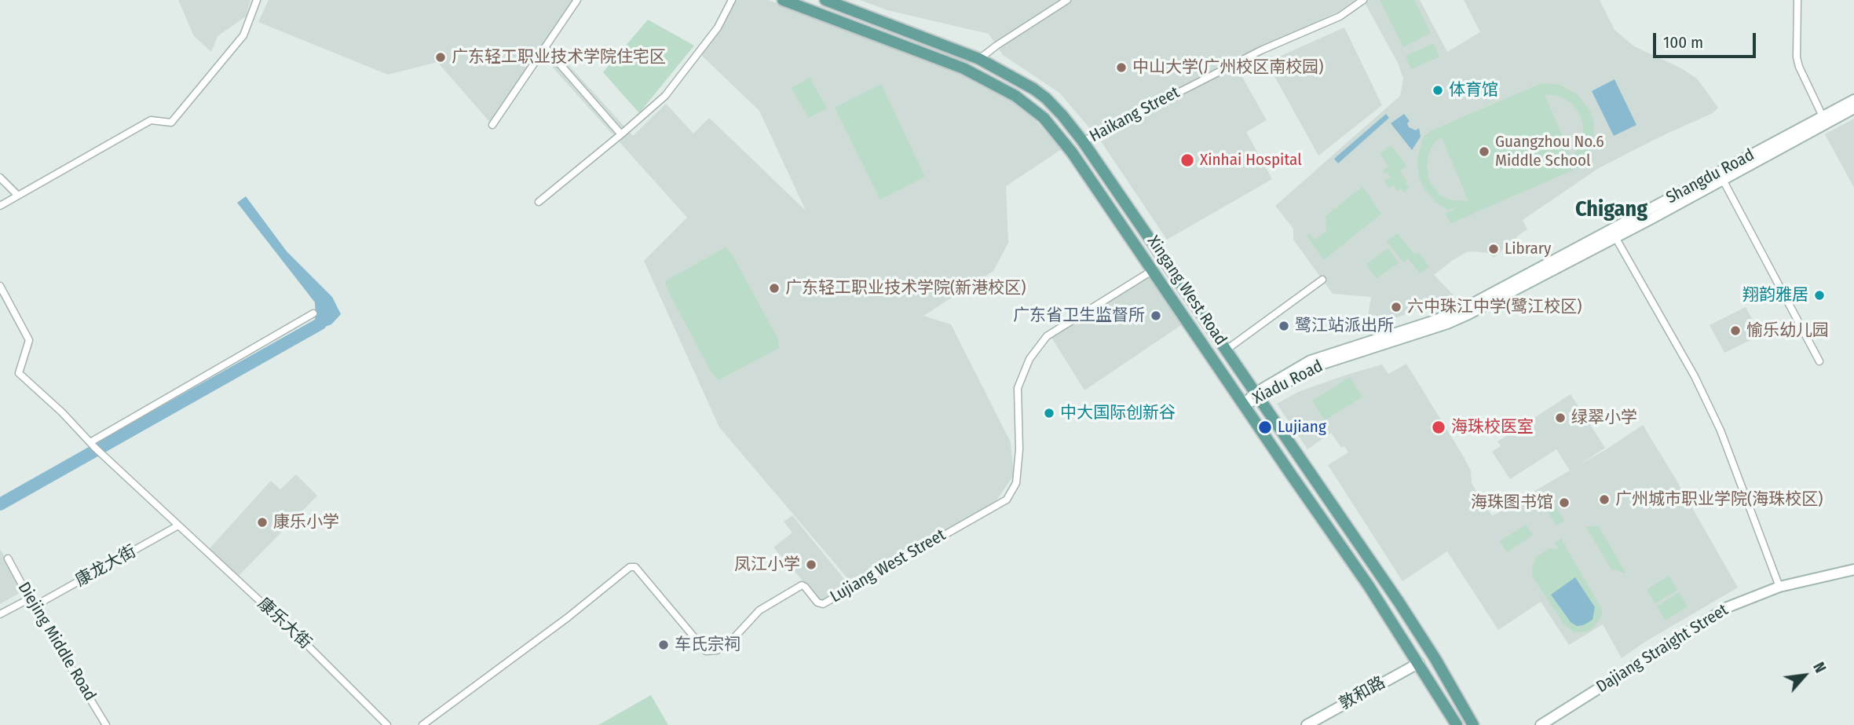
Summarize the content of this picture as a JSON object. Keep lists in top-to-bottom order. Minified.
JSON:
{"streets":{"main road":["Shangdu Road","Xingang West Road","Xiadu Road","Dajiang Straight Street","敦和路"],"street":["Haikang Street","康龙大街","Lujiang West Street","康乐大街","Diejing Middle Road"]},"crossings":[["Haikang Street","Xingang West Road"],["Shangdu Road","Xiadu Road"],["Xingang West Road","Xiadu Road"],["Xingang West Road","Lujiang West Street"],["Xingang West Road","敦和路"],["康龙大街","康乐大街"],["康龙大街","Diejing Middle Road"]],"districts":["Chigang"],"places":["广东轻工职业技术学院住宅区","中山大学(广州校区南校园)","体育馆","Guangzhou No.6 Middle School","Xinhai Hospital","Library","广东轻工职业技术学院(新港校区)","翔韵雅居","六中珠江中学(鹭江校区)","广东省卫生监督所","鹭江站派出所","愉乐幼儿园","中大国际创新谷","绿翠小学","Lujiang","海珠校医室","广州城市职业学院(海珠校区)","海珠图书馆","康乐小学","凤江小学","车氏宗祠"],"scale_bar":"100 m","north":"top right"}
